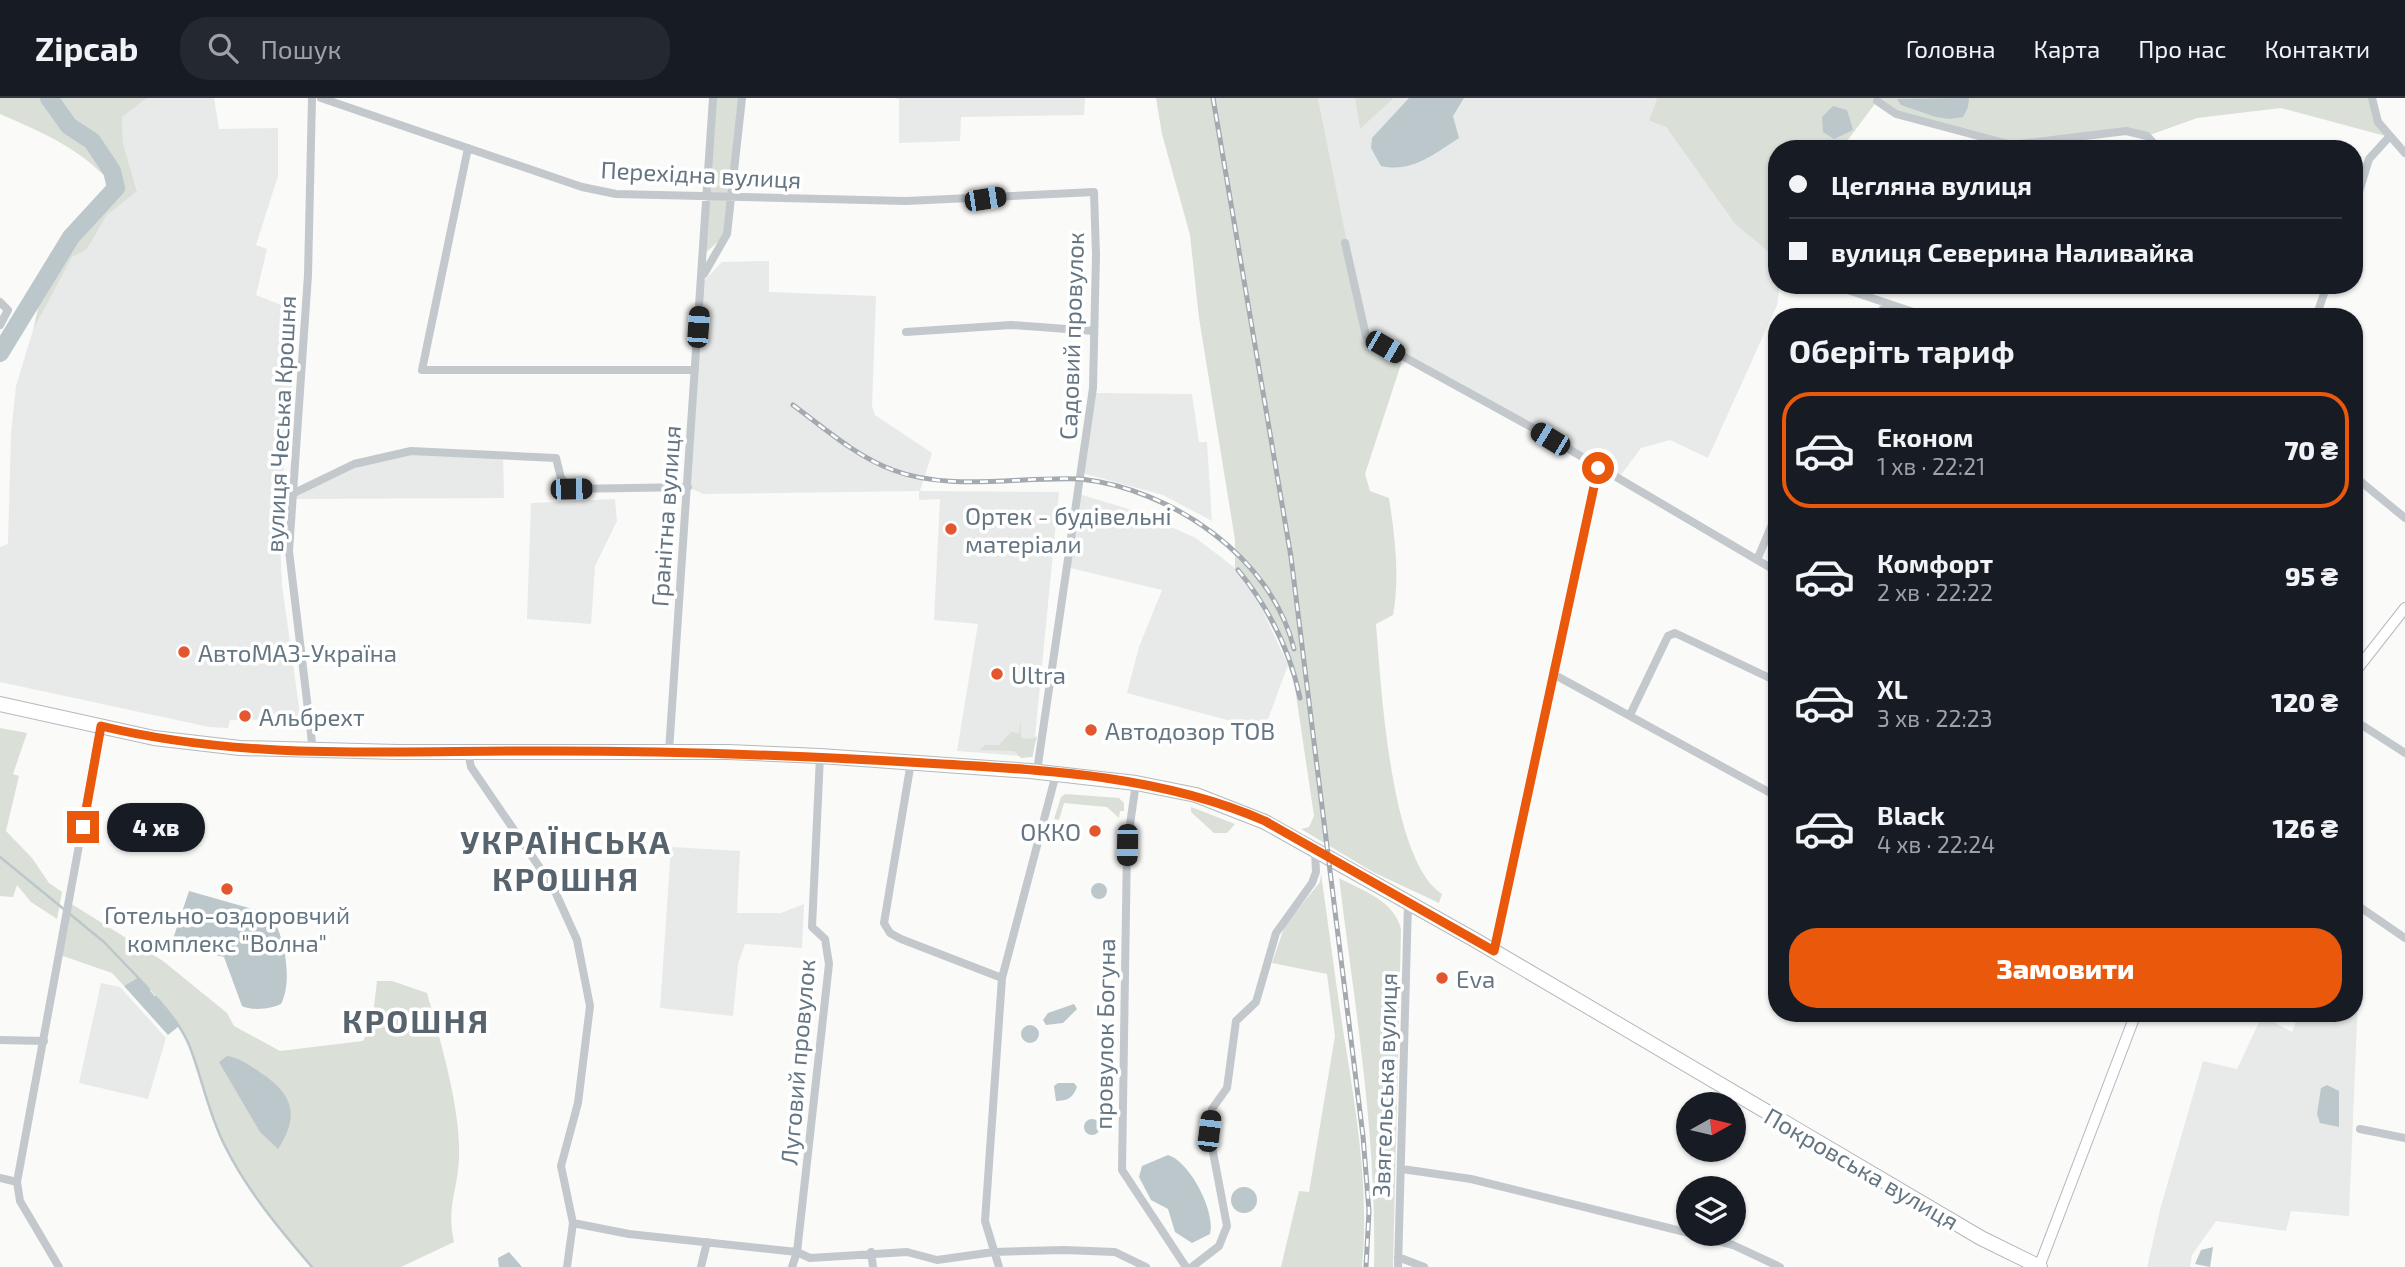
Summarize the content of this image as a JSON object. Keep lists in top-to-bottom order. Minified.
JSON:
{"streets":{"highway":["Покровська вулиця"],"street":["Перехідна вулиця","Садовий провулок","вулиця Чеська Крошня","Гранітна вулиця","провулок Богуна","Луговий провулок","Звягельська вулиця"]},"crossings":[["Перехідна вулиця","Садовий провулок"],["Перехідна вулиця","Гранітна вулиця"],["Садовий провулок","Покровська вулиця"],["вулиця Чеська Крошня","Покровська вулиця"],["Гранітна вулиця","Покровська вулиця"],["провулок Богуна","Покровська вулиця"],["Луговий провулок","Покровська вулиця"],["Звягельська вулиця","Покровська вулиця"]],"districts":["УКРАЇНСЬКА КРОШНЯ","КРОШНЯ"],"places":["Ортек - будівельні матеріали","АвтоМАЗ-Україна","Ultra","Альбрехт","Автодозор ТОВ","ОККО","Готельно-оздоровчий комплекс \"Волна\"","Eva"],"north":"right","page":{"header":"Zipcab","search":"Пошук","nav":["Головна","Карта","Про нас","Контакти"],"banner":["Цегляна вулиця","вулиця Северина Наливайка"],"heading":"Оберіть тариф","list":[{"name":"Економ","note":"1 хв · 22:21","value":"70 ₴"},{"name":"Комфорт","note":"2 хв · 22:22","value":"95 ₴"},{"name":"XL","note":"3 хв · 22:23","value":"120 ₴"},{"name":"Black","note":"4 хв · 22:24","value":"126 ₴"}],"bubble":"4 хв","buttons":"Замовити"}}
